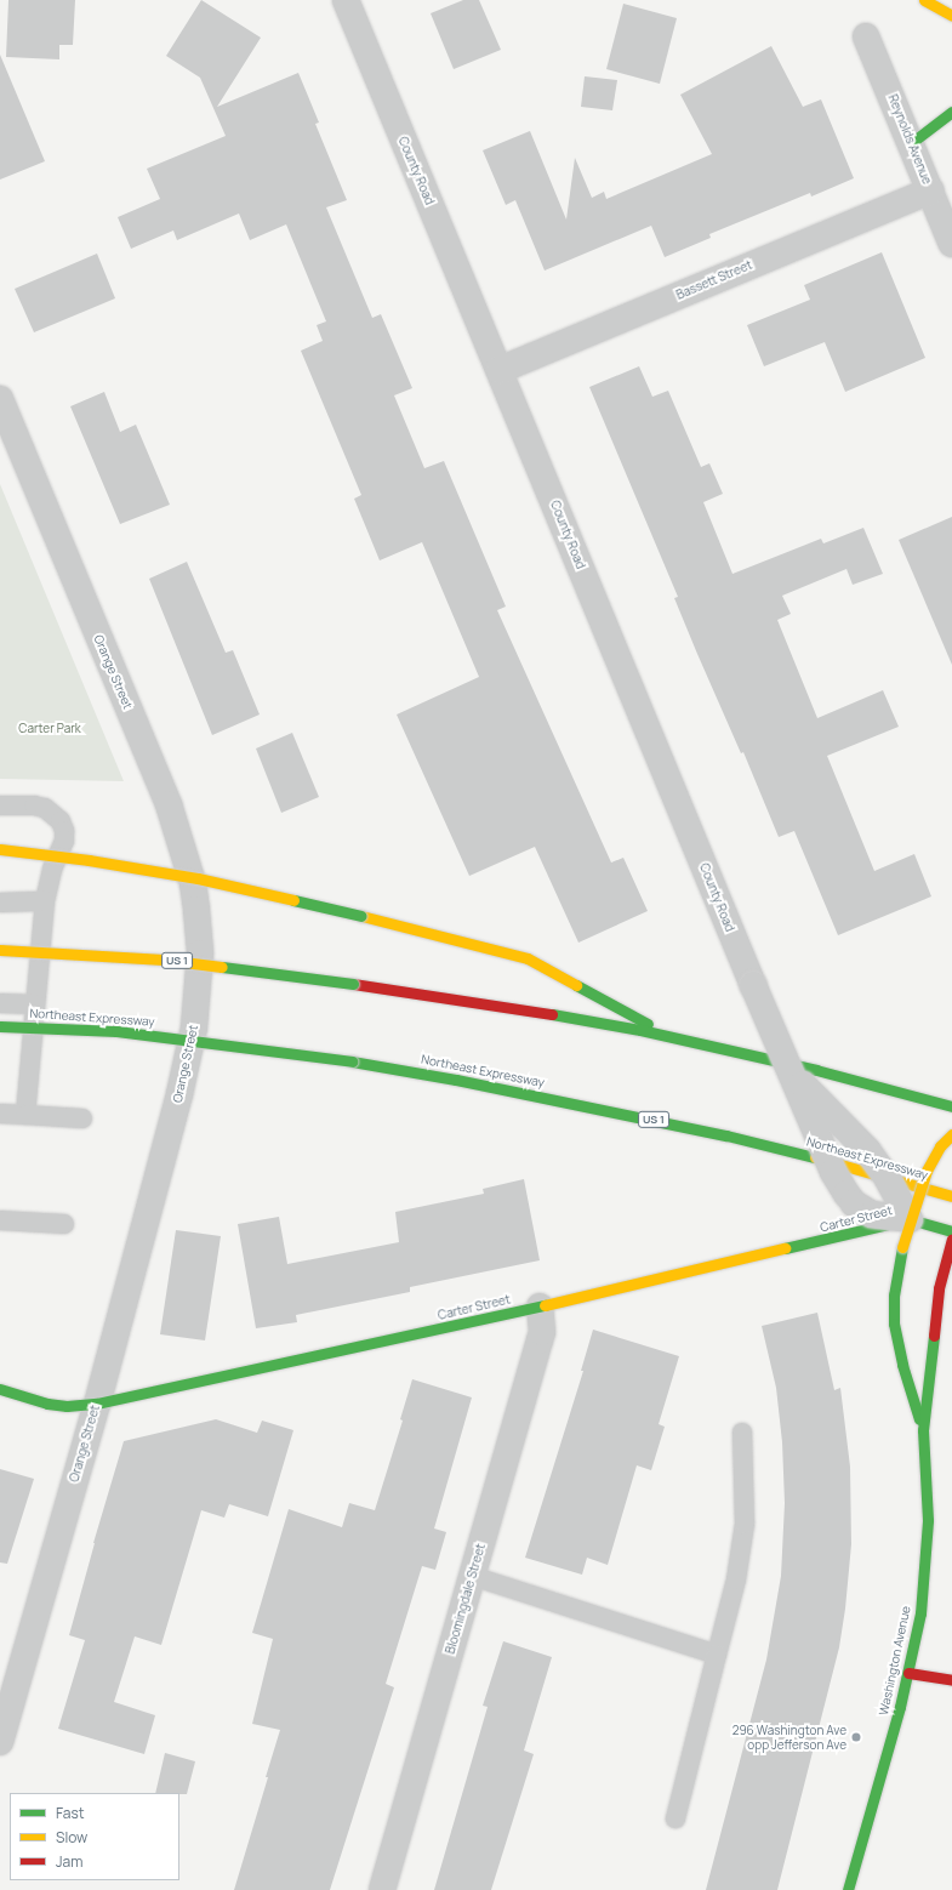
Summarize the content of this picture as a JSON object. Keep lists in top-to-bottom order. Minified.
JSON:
{"streets":{"main road":["US 1","Northeast Expressway","Carter Street","Washington Avenue"],"street":["Reynolds Avenue","County Road","Bassett Street","Orange Street","Bloomingdale Street"]},"crossings":[["Reynolds Avenue","Bassett Street"],["County Road","Bassett Street"],["County Road","Carter Street"],["County Road","Washington Avenue"],["Orange Street","Carter Street"],["Carter Street","Bloomingdale Street"],["Carter Street","Washington Avenue"]],"parks":["Carter Park"],"places":["296 Washington Ave opp Jefferson Ave"],"legend":["Fast","Slow","Jam"]}
